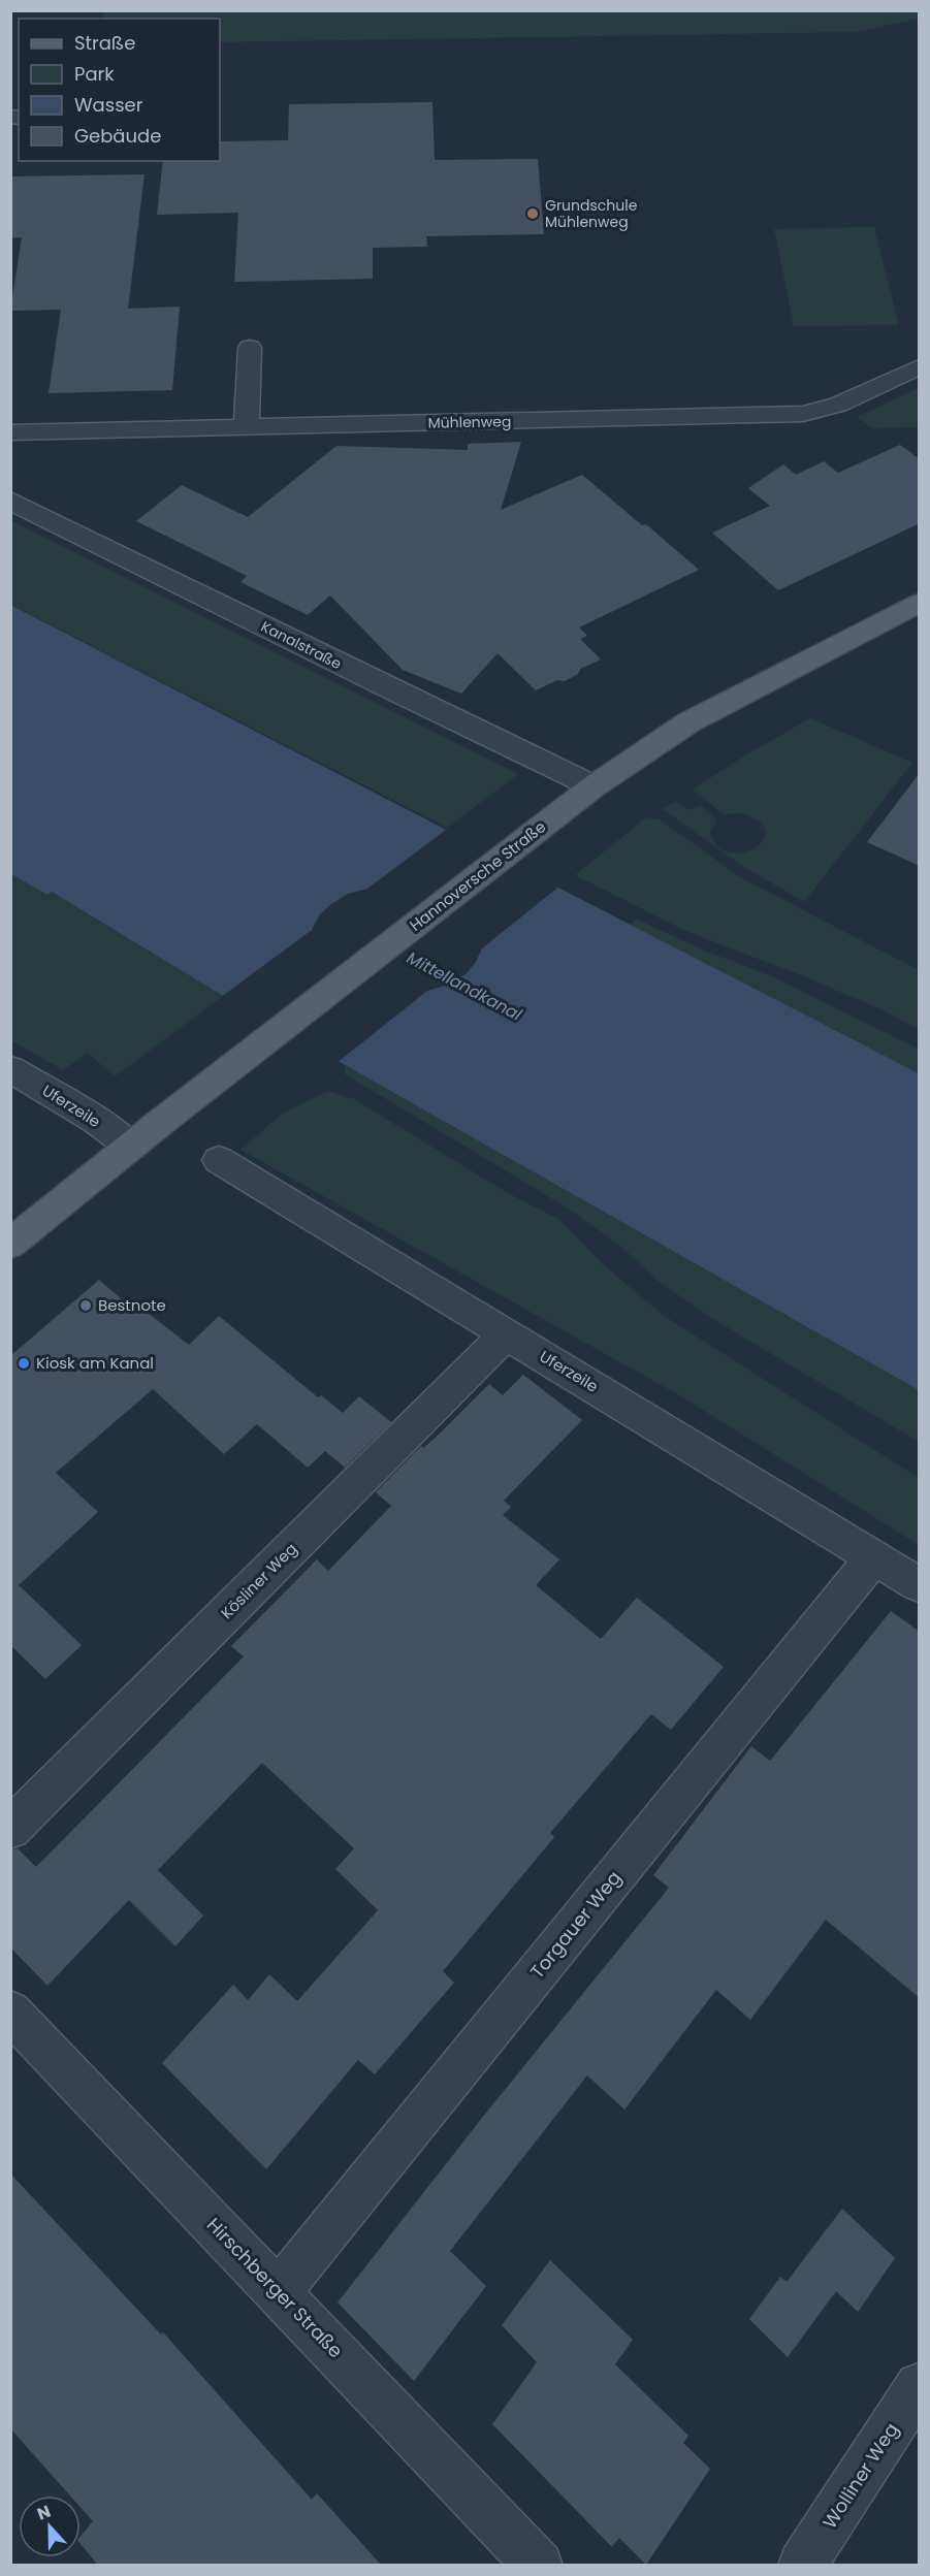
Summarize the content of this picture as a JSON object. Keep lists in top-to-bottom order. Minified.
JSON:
{"streets":{"main road":["Hannoversche Straße"],"street":["Mühlenweg","Kanalstraße","Uferzeile","Kösliner Weg","Torgauer Weg","Hirschberger Straße","Wolliner Weg"]},"crossings":[["Kanalstraße","Hannoversche Straße"],["Hannoversche Straße","Uferzeile"],["Uferzeile","Kösliner Weg"],["Uferzeile","Torgauer Weg"],["Torgauer Weg","Hirschberger Straße"]],"water":["Mittellandkanal"],"places":["Grundschule Mühlenweg","Bestnote","Kiosk am Kanal"],"legend":["Straße","Park","Wasser","Gebäude"],"north":"top"}
